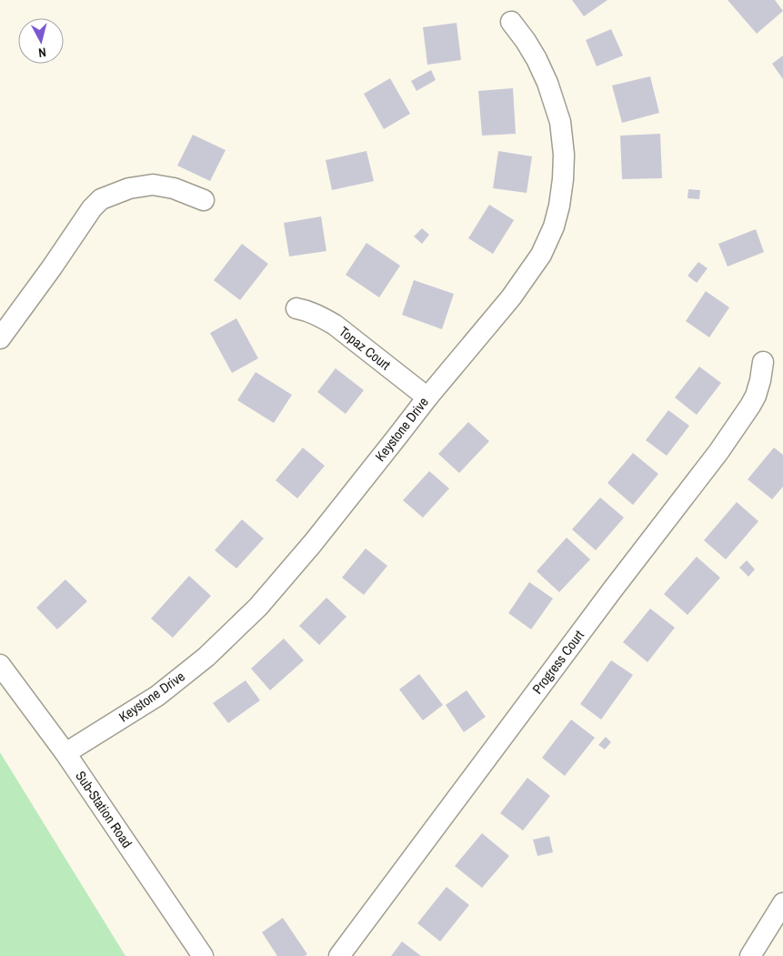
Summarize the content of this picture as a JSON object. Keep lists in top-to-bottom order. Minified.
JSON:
{"streets":{"street":["Topaz Court","Keystone Drive","Progress Court","Sub-Station Road"]},"crossings":[["Topaz Court","Keystone Drive"],["Keystone Drive","Sub-Station Road"]],"north":"bottom"}
